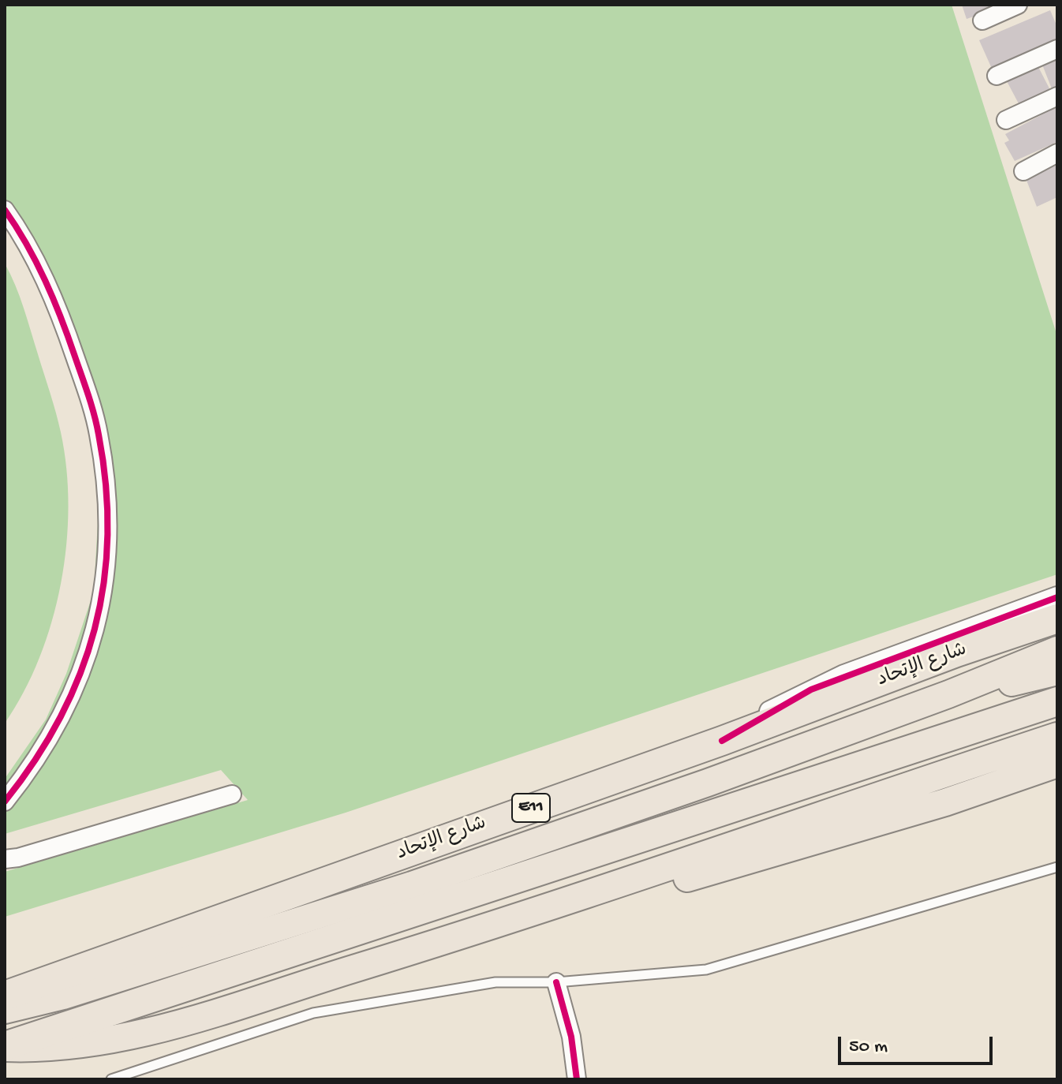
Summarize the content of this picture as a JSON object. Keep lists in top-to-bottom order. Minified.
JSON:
{"streets":{"highway":["شارع الإتحاد","E11"]},"scale_bar":"50 m"}
